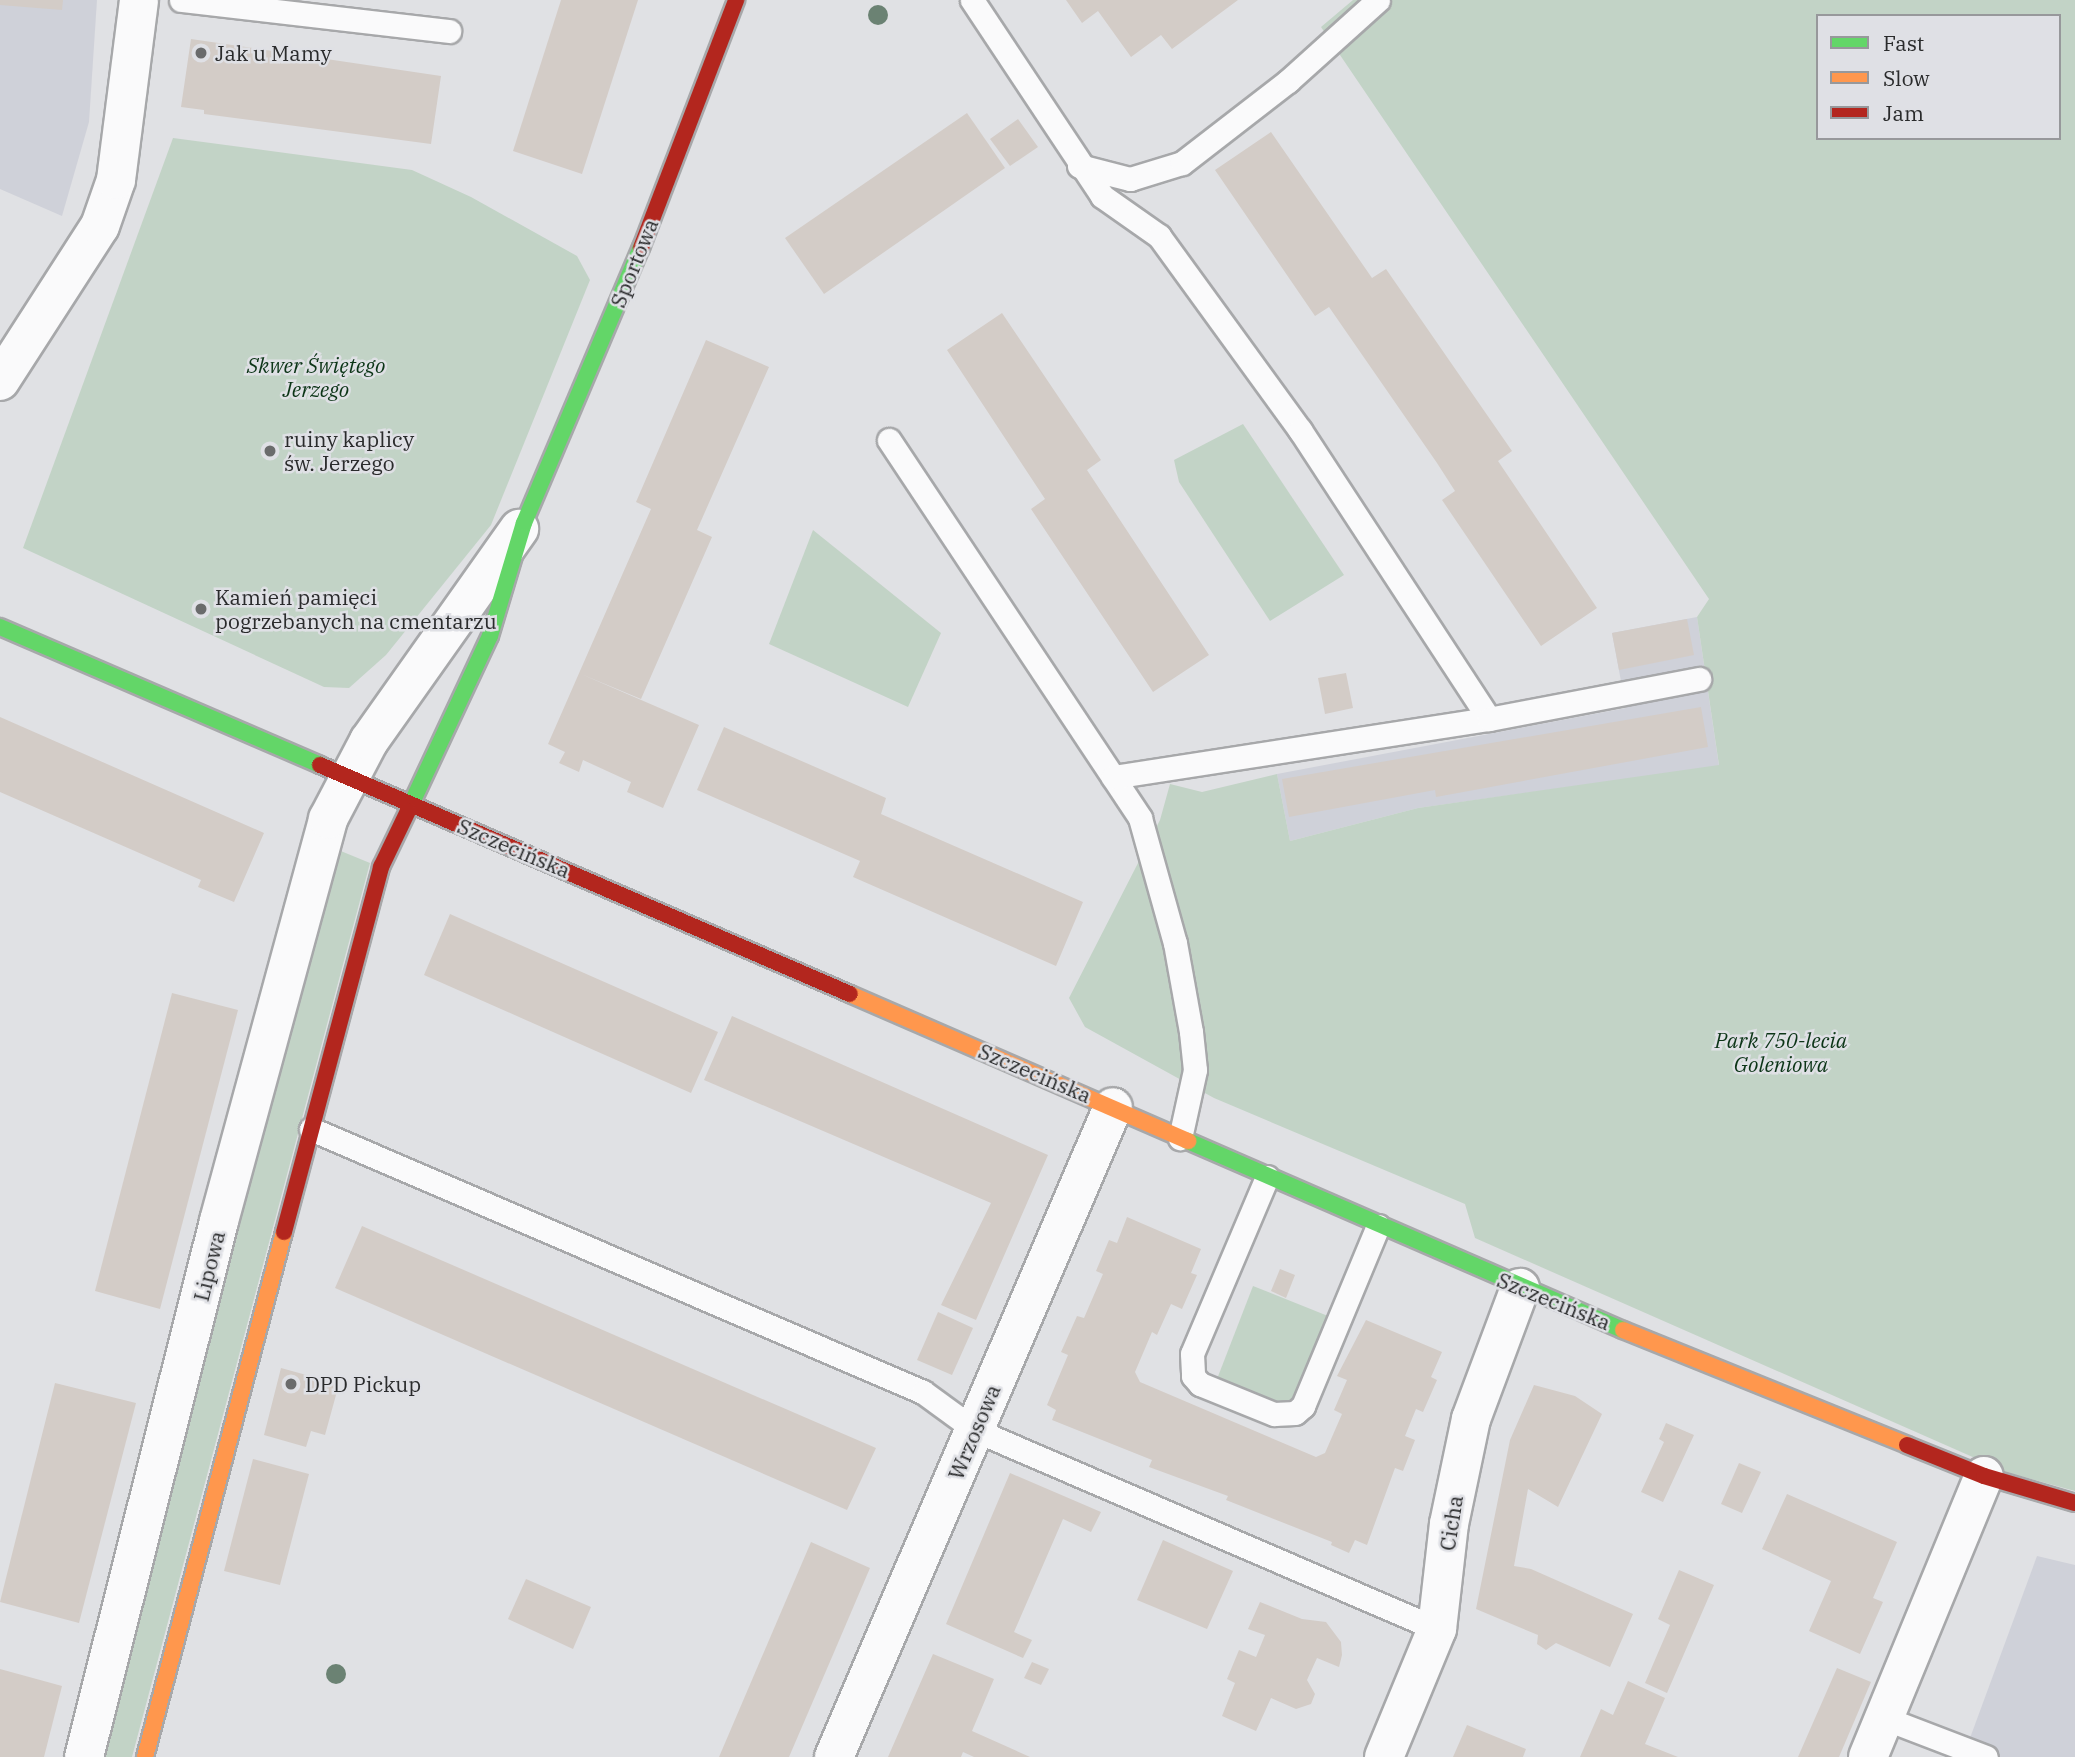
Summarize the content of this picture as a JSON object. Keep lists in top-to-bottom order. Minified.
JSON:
{"streets":{"street":["Sportowa","Szczecińska","Lipowa","Wrzosowa","Cicha"]},"crossings":[["Sportowa","Szczecińska"],["Sportowa","Lipowa"],["Szczecińska","Lipowa"],["Szczecińska","Wrzosowa"],["Szczecińska","Cicha"]],"parks":["Skwer Świętego Jerzego","Park 750-lecia Goleniowa"],"places":["Jak u Mamy","ruiny kaplicy św. Jerzego","Kamień pamięci pogrzebanych na cmentarzu","DPD Pickup"],"legend":["Fast","Slow","Jam"]}
